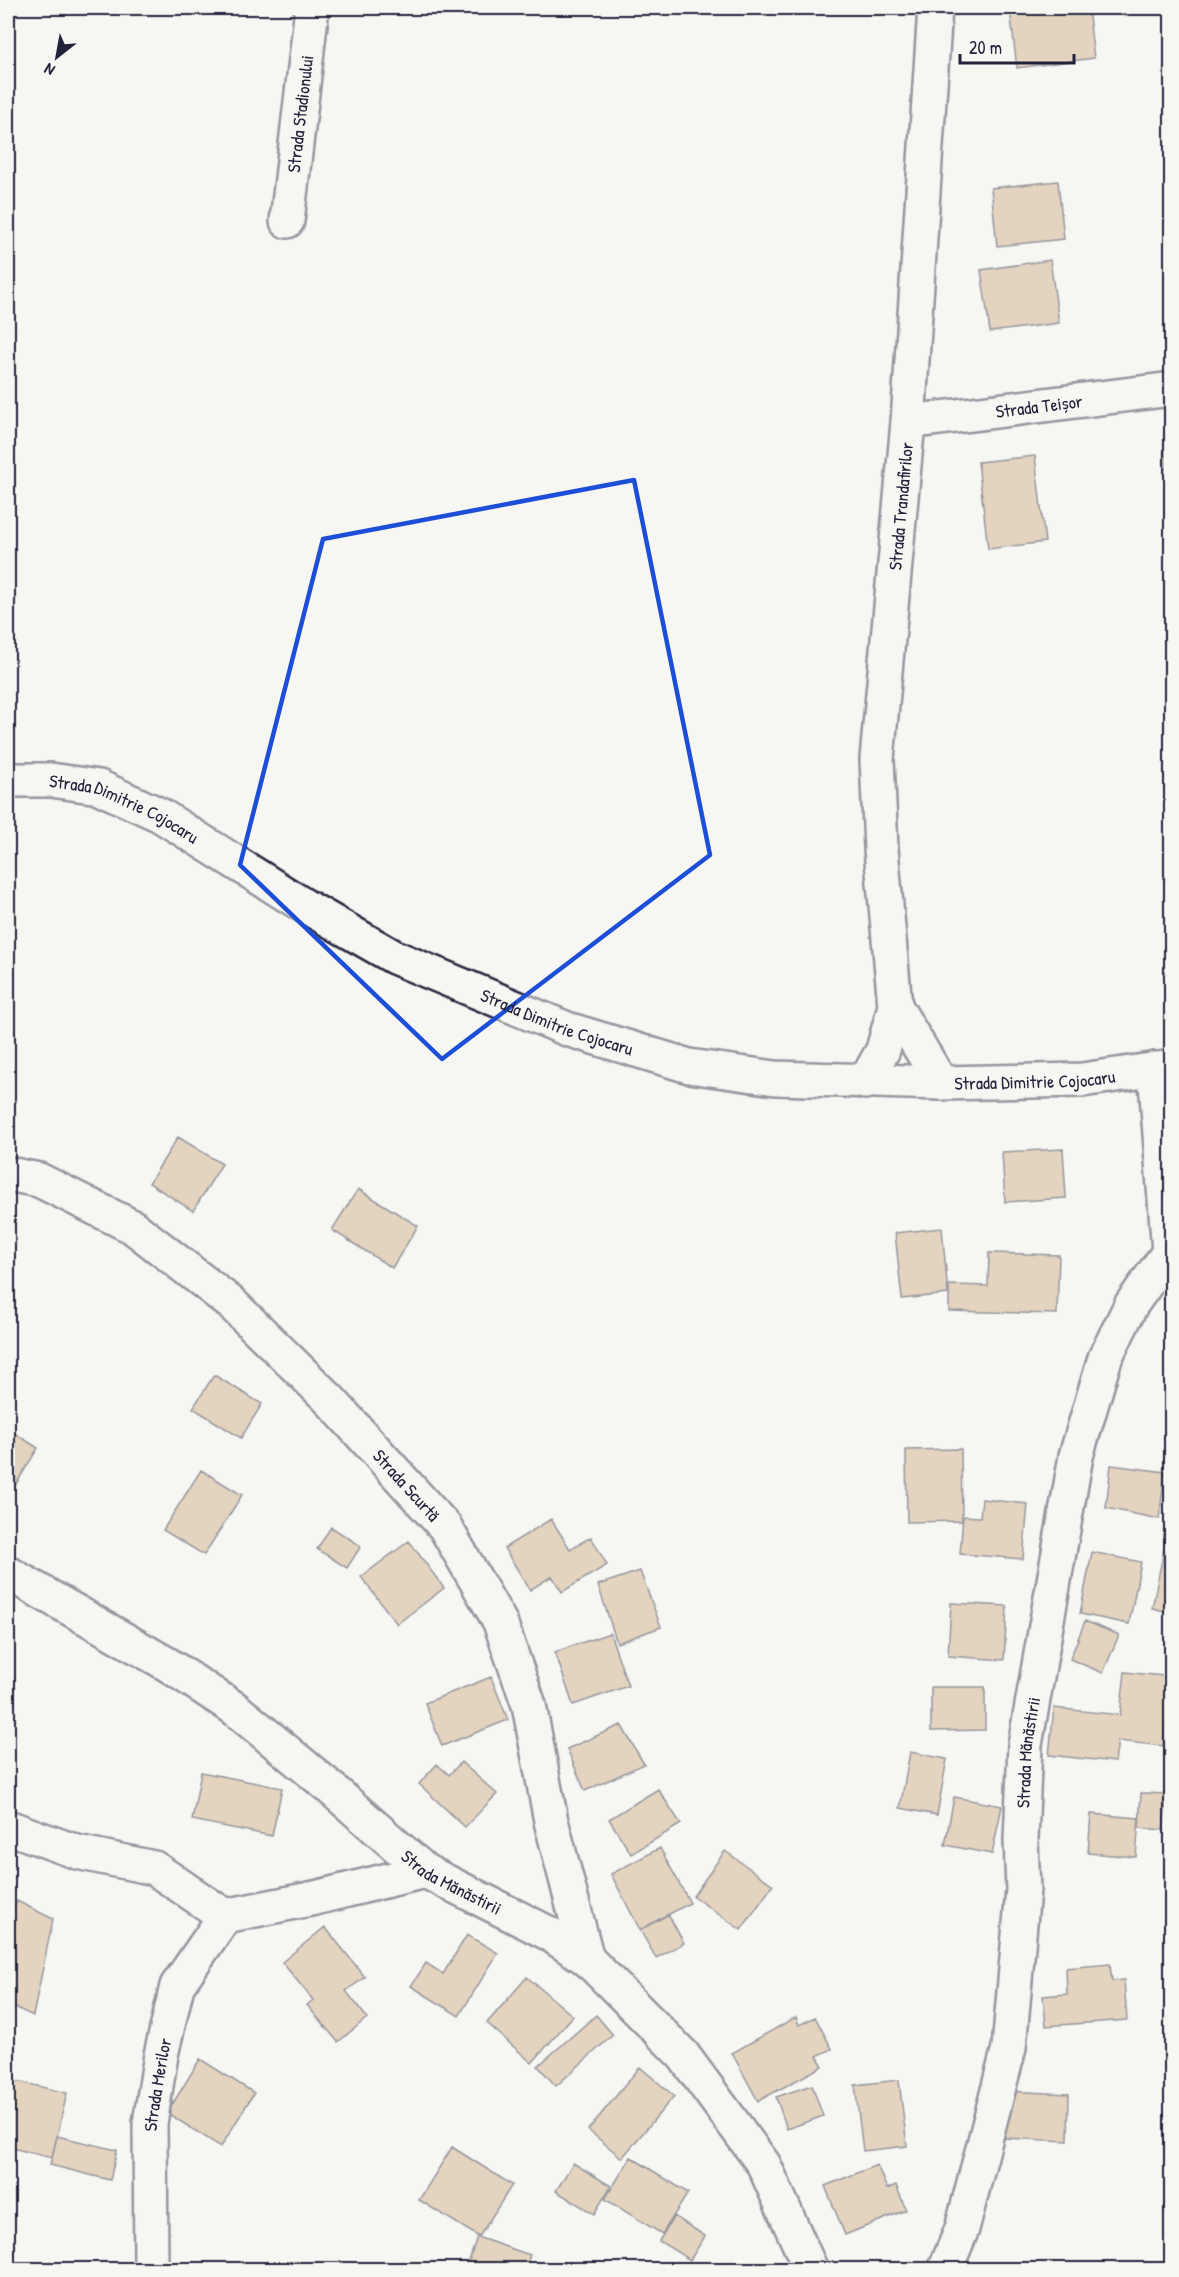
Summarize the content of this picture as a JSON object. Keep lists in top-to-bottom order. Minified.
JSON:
{"streets":{"street":["Strada Stadionului","Strada Teișor","Strada Trandafirilor","Strada Dimitrie Cojocaru","Strada Scurtă","Strada Mănăstirii","Strada Merilor"]},"crossings":[["Strada Teișor","Strada Trandafirilor"],["Strada Trandafirilor","Strada Dimitrie Cojocaru"],["Strada Dimitrie Cojocaru","Strada Mănăstirii"],["Strada Scurtă","Strada Mănăstirii"]],"scale_bar":"20 m","north":"bottom left"}
